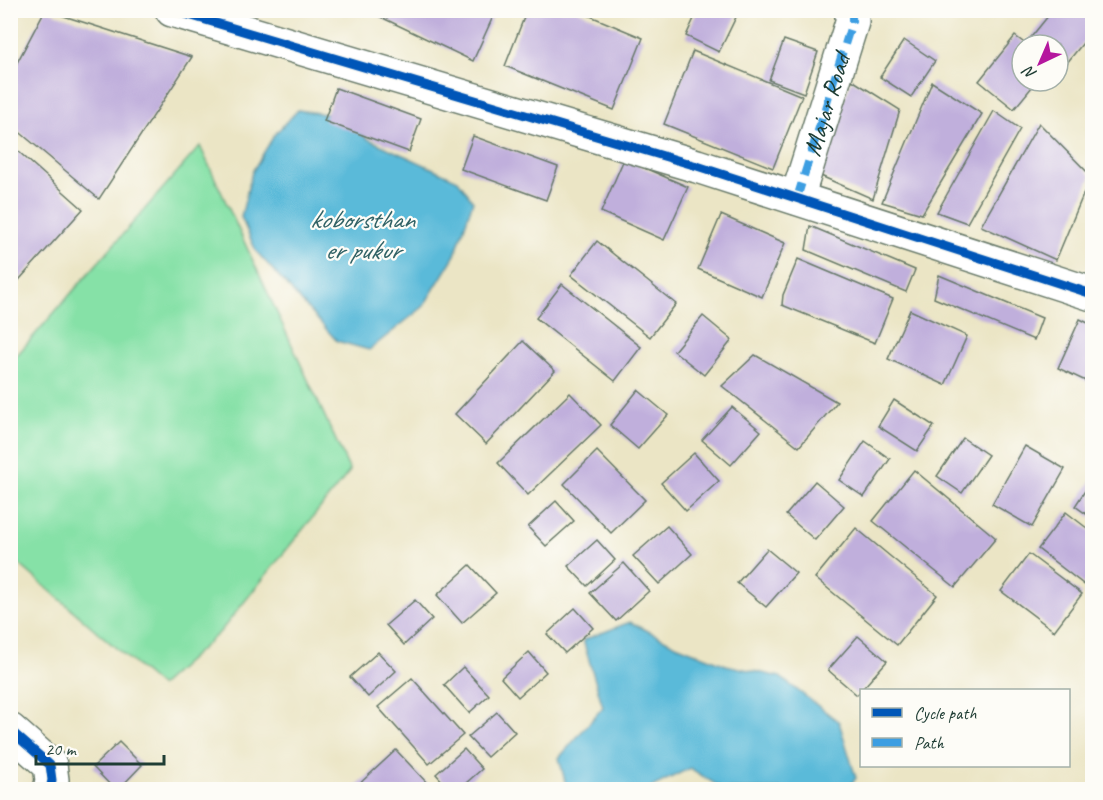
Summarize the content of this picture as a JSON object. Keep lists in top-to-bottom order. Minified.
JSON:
{"streets":{"street":["Majar Road"]},"water":["koborsthan er pukur"],"legend":["Cycle path","Path"],"scale_bar":"20 m","north":"bottom left"}
